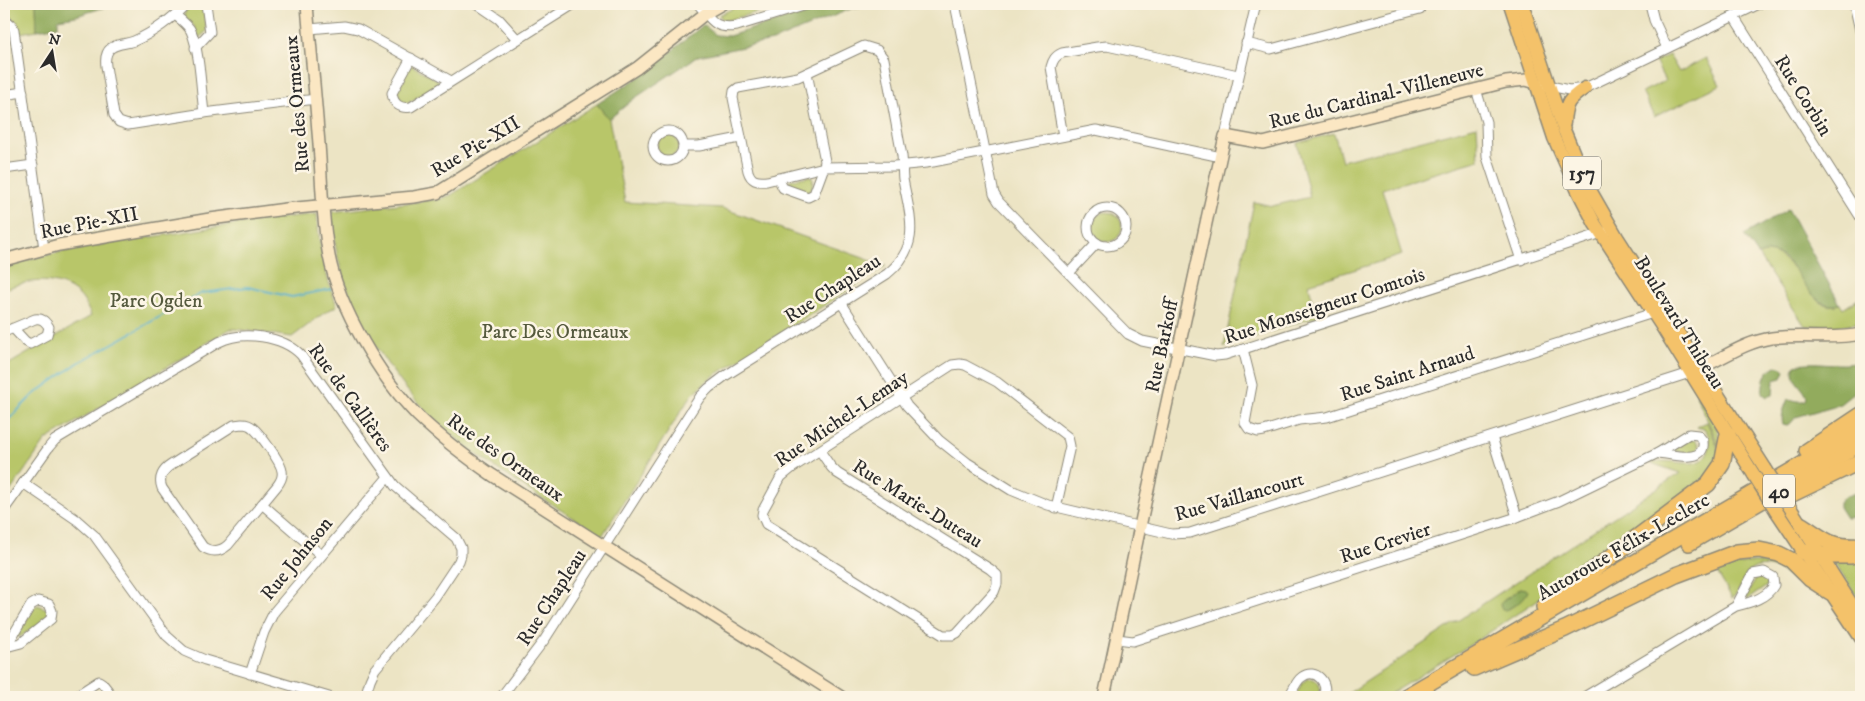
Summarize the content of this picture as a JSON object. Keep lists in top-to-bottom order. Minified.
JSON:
{"streets":{"highway":["40","Autoroute Félix-Leclerc"],"main road":["157","Boulevard Thibeau"],"street":["Rue du Cardinal-Villeneuve","Rue Corbin","Rue des Ormeaux","Rue Pie-XII","Rue Chapleau","Rue Monseigneur Comtois","Rue Barkoff","Rue Saint Arnaud","Rue de Callières","Rue Michel-Lemay","Rue Vaillancourt","Rue Marie-Duteau","Rue Crevier","Rue Johnson"]},"crossings":[["Rue du Cardinal-Villeneuve","Boulevard Thibeau"],["Rue du Cardinal-Villeneuve","Rue Barkoff"],["Rue des Ormeaux","Rue Pie-XII"],["Rue des Ormeaux","Rue Chapleau"],["Rue Chapleau","Rue Vaillancourt"],["Rue Monseigneur Comtois","Boulevard Thibeau"],["Rue Monseigneur Comtois","Rue Barkoff"],["Rue Monseigneur Comtois","Rue Saint Arnaud"],["Boulevard Thibeau","Rue Saint Arnaud"],["Boulevard Thibeau","Rue Vaillancourt"],["Rue Barkoff","Rue Vaillancourt"],["Rue Barkoff","Rue Crevier"],["Rue de Callières","Rue Johnson"],["Rue Michel-Lemay","Rue Vaillancourt"],["Rue Michel-Lemay","Rue Marie-Duteau"]],"parks":["Parc Ogden","Parc Des Ormeaux"],"north":"top"}
